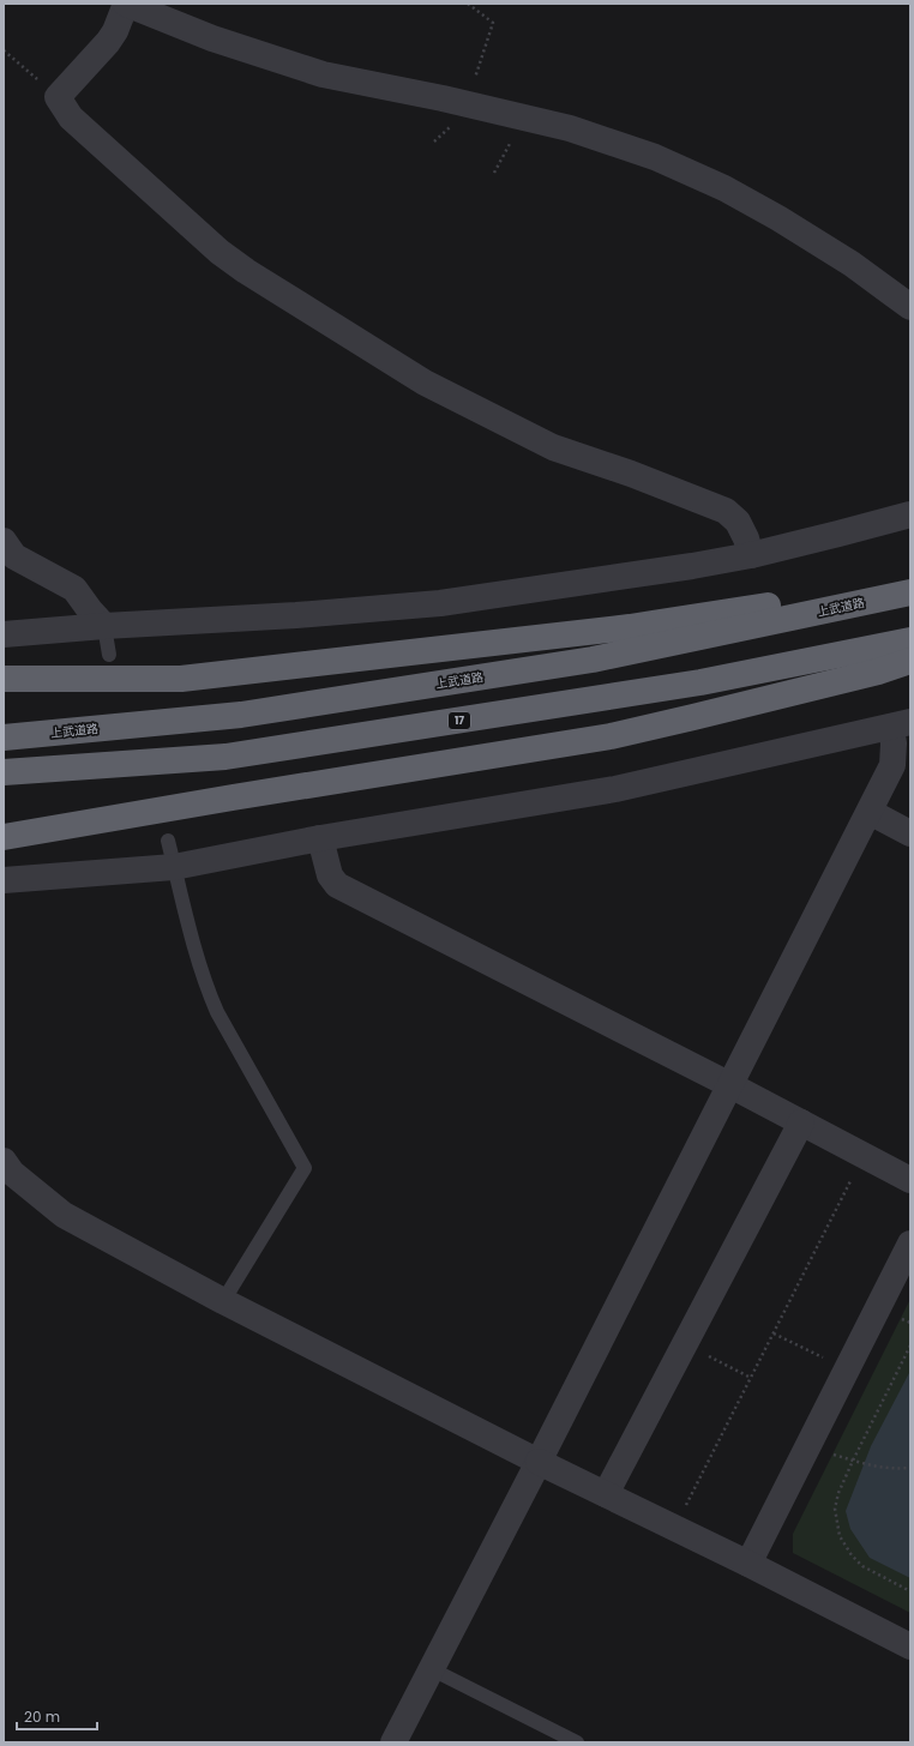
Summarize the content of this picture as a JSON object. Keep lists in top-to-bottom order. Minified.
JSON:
{"streets":{"highway":["上武道路","17"]},"scale_bar":"20 m"}
